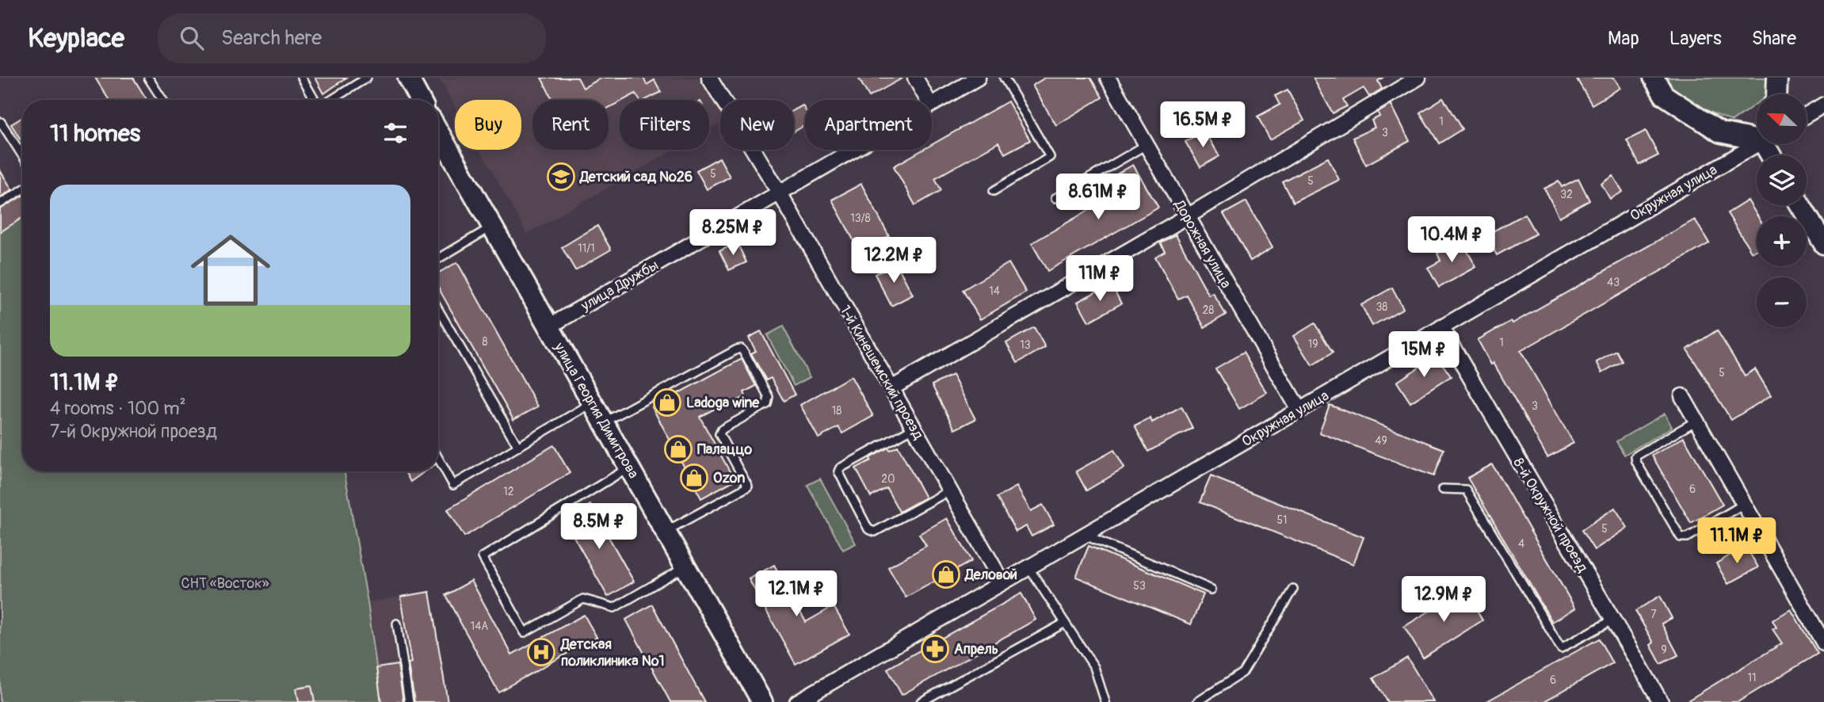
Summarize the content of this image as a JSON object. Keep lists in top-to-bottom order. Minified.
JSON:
{"streets":{"main road":["улица Георгия Димитрова"],"street":["Окружная улица","Дорожная улица","улица Дружбы","1-й Кинешемский проезд","8-й Окружной проезд"]},"crossings":[["Окружная улица","Дорожная улица"],["Окружная улица","1-й Кинешемский проезд"],["Окружная улица","8-й Окружной проезд"],["улица Дружбы","1-й Кинешемский проезд"],["улица Дружбы","улица Георгия Димитрова"]],"parks":["СНТ «Восток»"],"places":{"school or university":["Детский сад №26"],"shop":["Ladoga wine","Палаццо","Ozon","Деловой"],"pharmacy":["Апрель"],"hospital":["Детская поликлиника №1"]},"house_numbers":["1","3","5","5","32","13/8","11/1","43","14","38","28","8","1","19","13","5","3","18","49","20","6","12","51","5","4","53","7","14А","9","11","6"],"north":"top left","page":{"header":"Keyplace","search":"Search here","nav":["Map","Layers","Share"],"map_buttons":["+","−"],"chip":["Buy","Rent","Filters","New","Apartment"],"heading":"11 homes","price":["16.5M ₽","8.61M ₽","8.25M ₽","10.4M ₽","12.2M ₽","11M ₽","15M ₽","8.5M ₽","11.1M ₽","12.1M ₽","12.9M ₽"],"list":[{"name":"11.1M ₽","note":"4 rooms · 100 m² · 7-й Окружной проезд"}]}}
